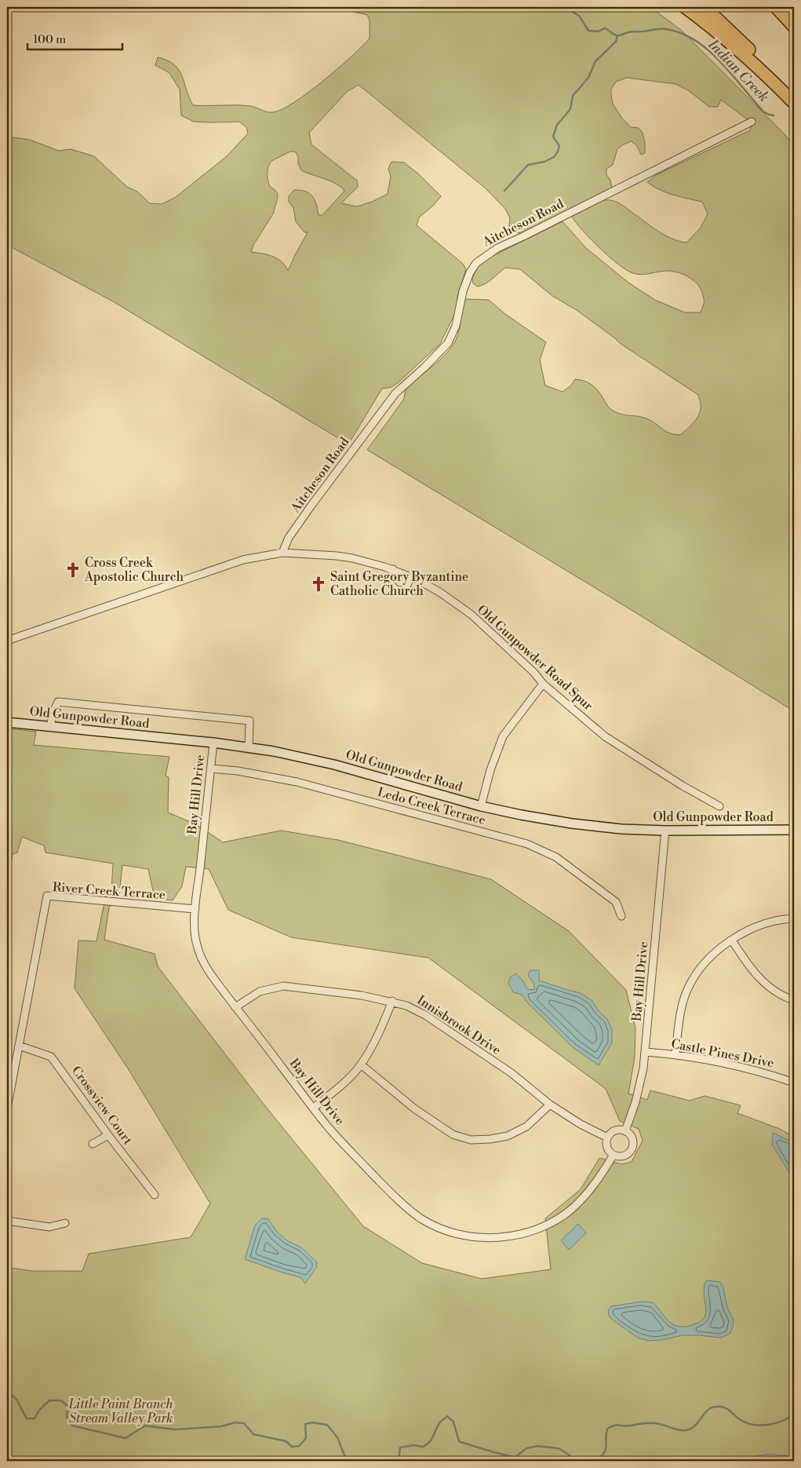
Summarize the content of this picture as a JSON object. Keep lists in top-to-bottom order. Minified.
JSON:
{"streets":{"main road":["Old Gunpowder Road"],"street":["Aitcheson Road","Old Gunpowder Road Spur","Bay Hill Drive","Ledo Creek Terrace","River Creek Terrace","Innisbrook Drive","Castle Pines Drive","Crossview Court"]},"crossings":[["Aitcheson Road","Old Gunpowder Road Spur"],["Old Gunpowder Road","Bay Hill Drive"],["Bay Hill Drive","Ledo Creek Terrace"],["Bay Hill Drive","River Creek Terrace"],["Bay Hill Drive","Innisbrook Drive"],["Bay Hill Drive","Castle Pines Drive"],["River Creek Terrace","Crossview Court"]],"water":["Indian Creek"],"parks":["Little Paint Branch Stream Valley Park"],"places":{"church":["Cross Creek Apostolic Church","Saint Gregory Byzantine Catholic Church"]},"scale_bar":"100 m"}
